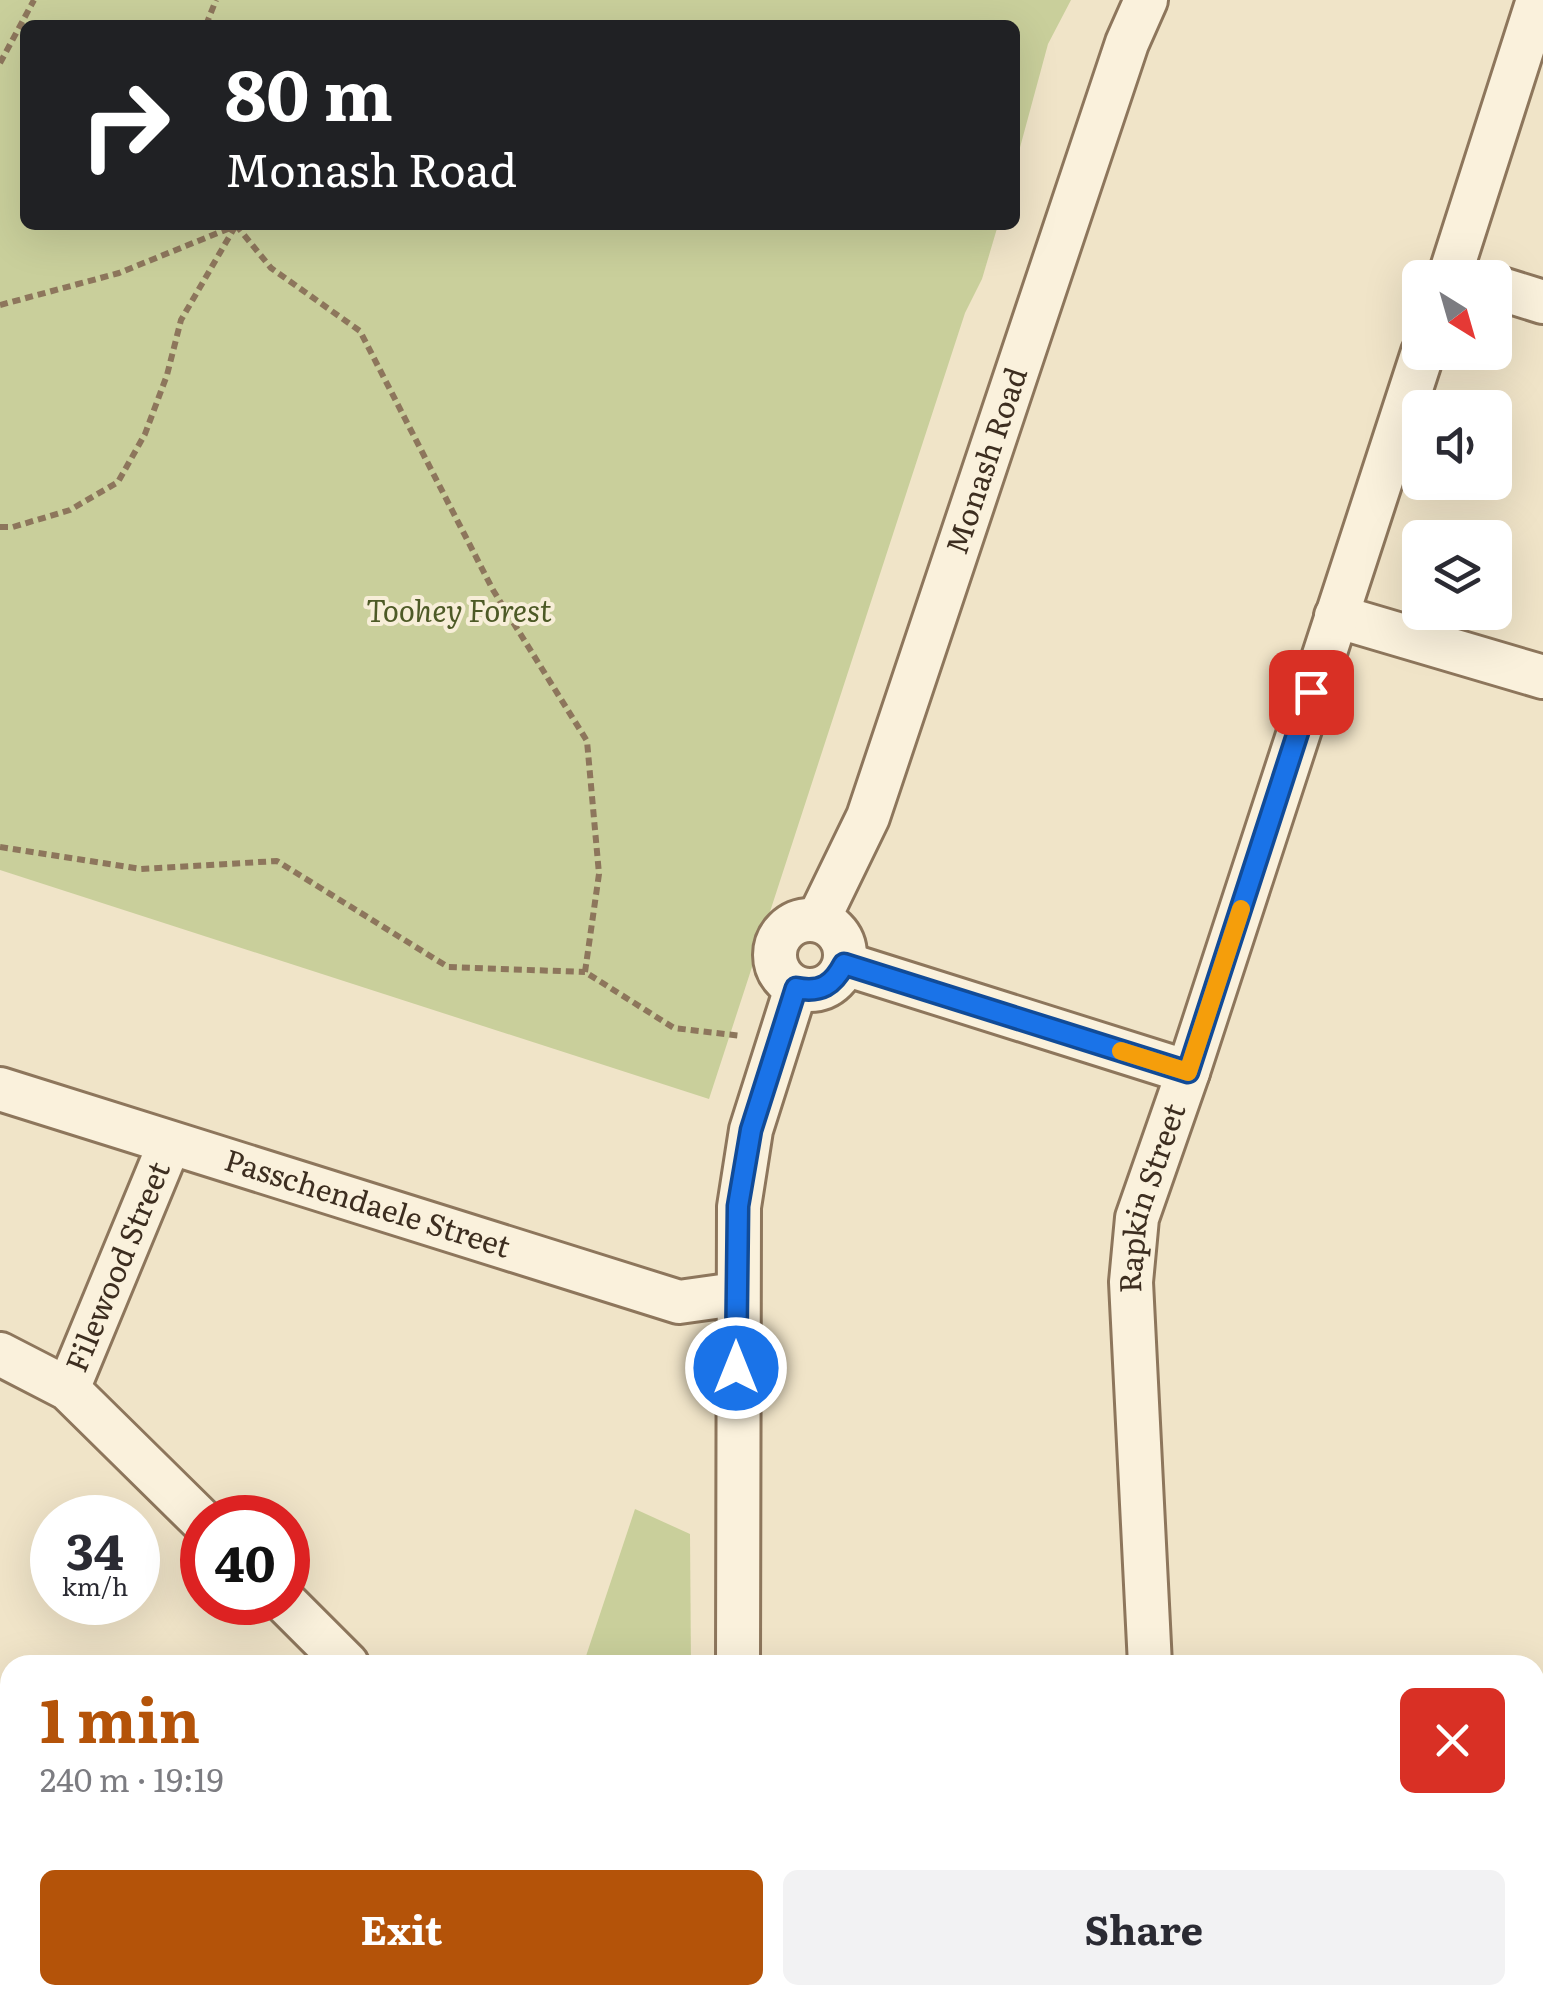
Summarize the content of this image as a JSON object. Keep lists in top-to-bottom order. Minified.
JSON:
{"streets":{"street":["Monash Road","Rapkin Street","Passchendaele Street","Filewood Street"]},"crossings":[["Passchendaele Street","Filewood Street"]],"parks":["Toohey Forest"],"north":"bottom right","page":{"turn":["80 m","Monash Road"],"speed":"34 km/h","limit":"40","heading":["1 min","240 m · 19:19"],"buttons":["Exit","Share"]}}
